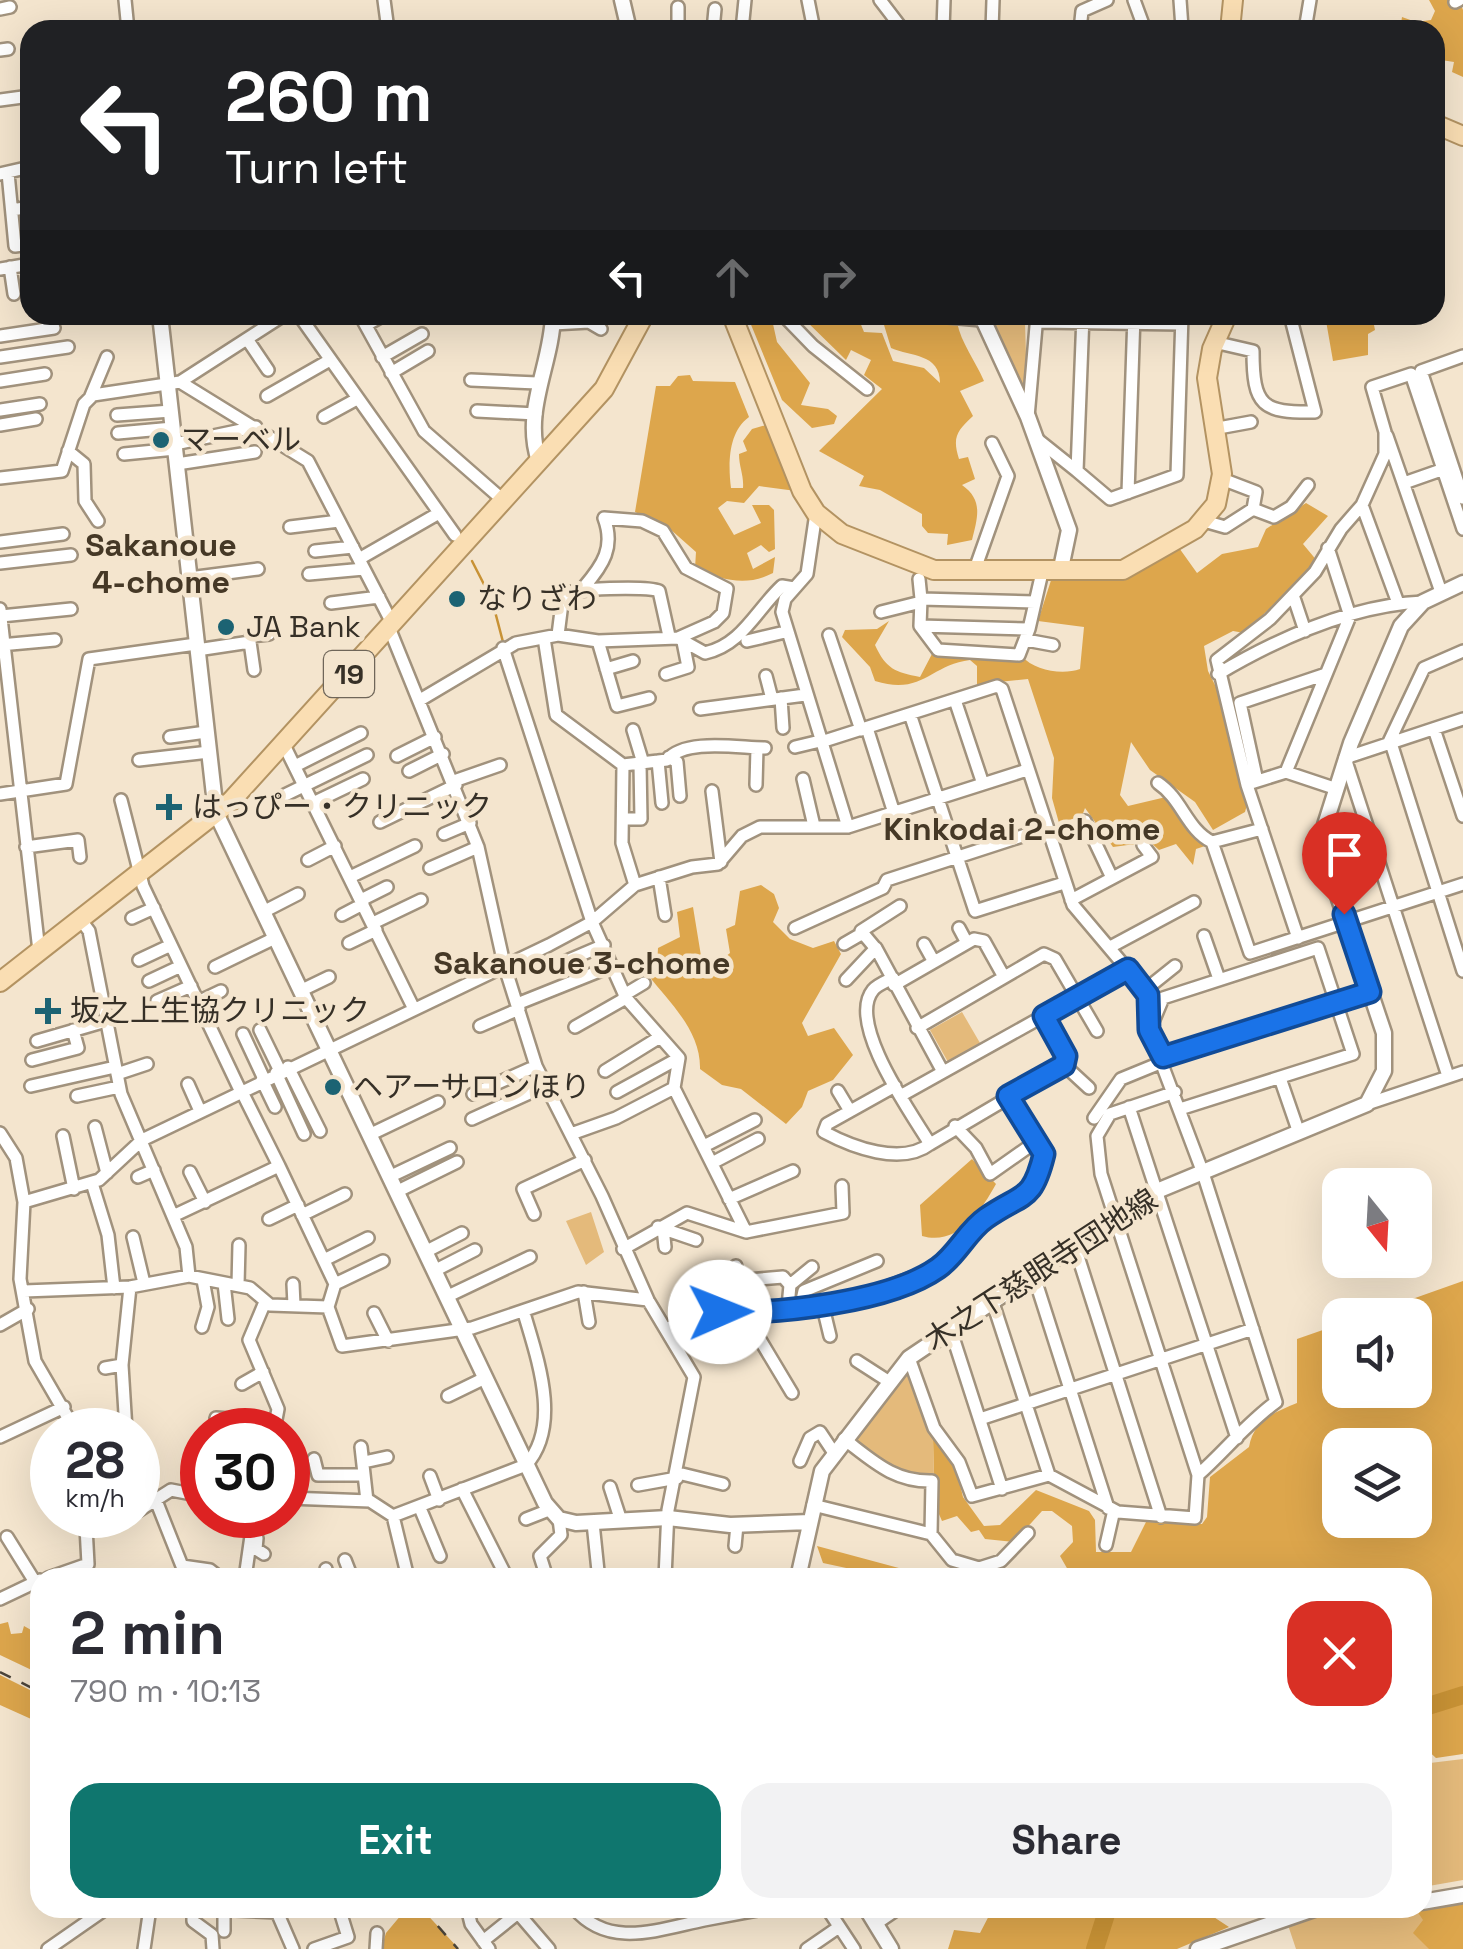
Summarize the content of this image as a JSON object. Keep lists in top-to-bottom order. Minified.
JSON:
{"streets":{"main road":["19"],"street":["木之下慈眼寺団地線"]},"districts":["Sakanoue 4-chome","Kinkodai 2-chome","Sakanoue 3-chome"],"places":{"other":["マーベル","なりざわ","JA Bank","ヘアーサロンほり"],"health":["はっぴー・クリニック","坂之上生協クリニック"]},"north":"bottom","page":{"turn":["260 m","Turn left"],"speed":"28 km/h","limit":"30","heading":["2 min","790 m · 10:13"],"buttons":["Exit","Share"]}}
